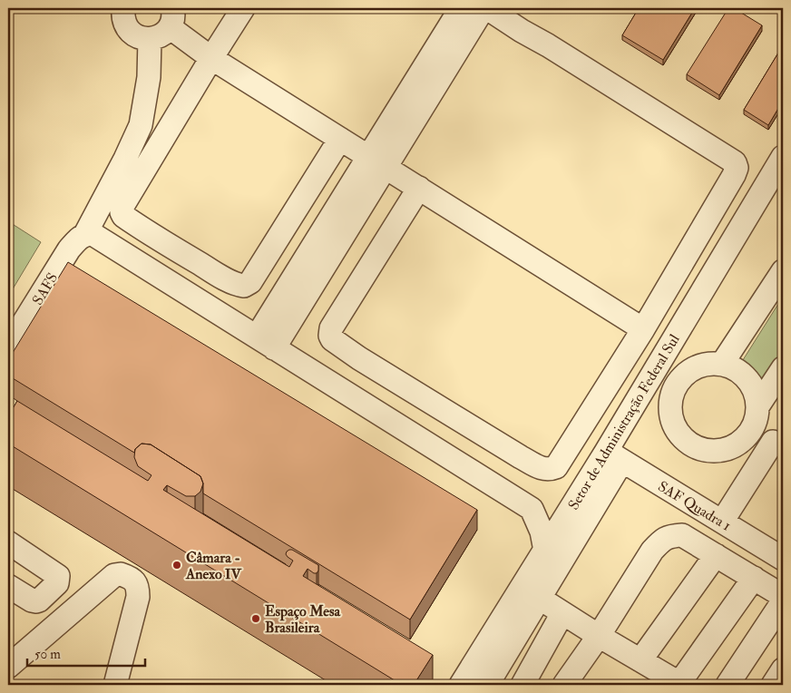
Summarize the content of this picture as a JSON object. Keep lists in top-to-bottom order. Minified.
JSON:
{"streets":{"street":["SAFS","Setor de Administração Federal Sul","SAF Quadra 1"]},"crossings":[["Setor de Administração Federal Sul","SAF Quadra 1"]],"places":["Câmara - Anexo IV","Espaço Mesa Brasileira"],"scale_bar":"50 m"}
